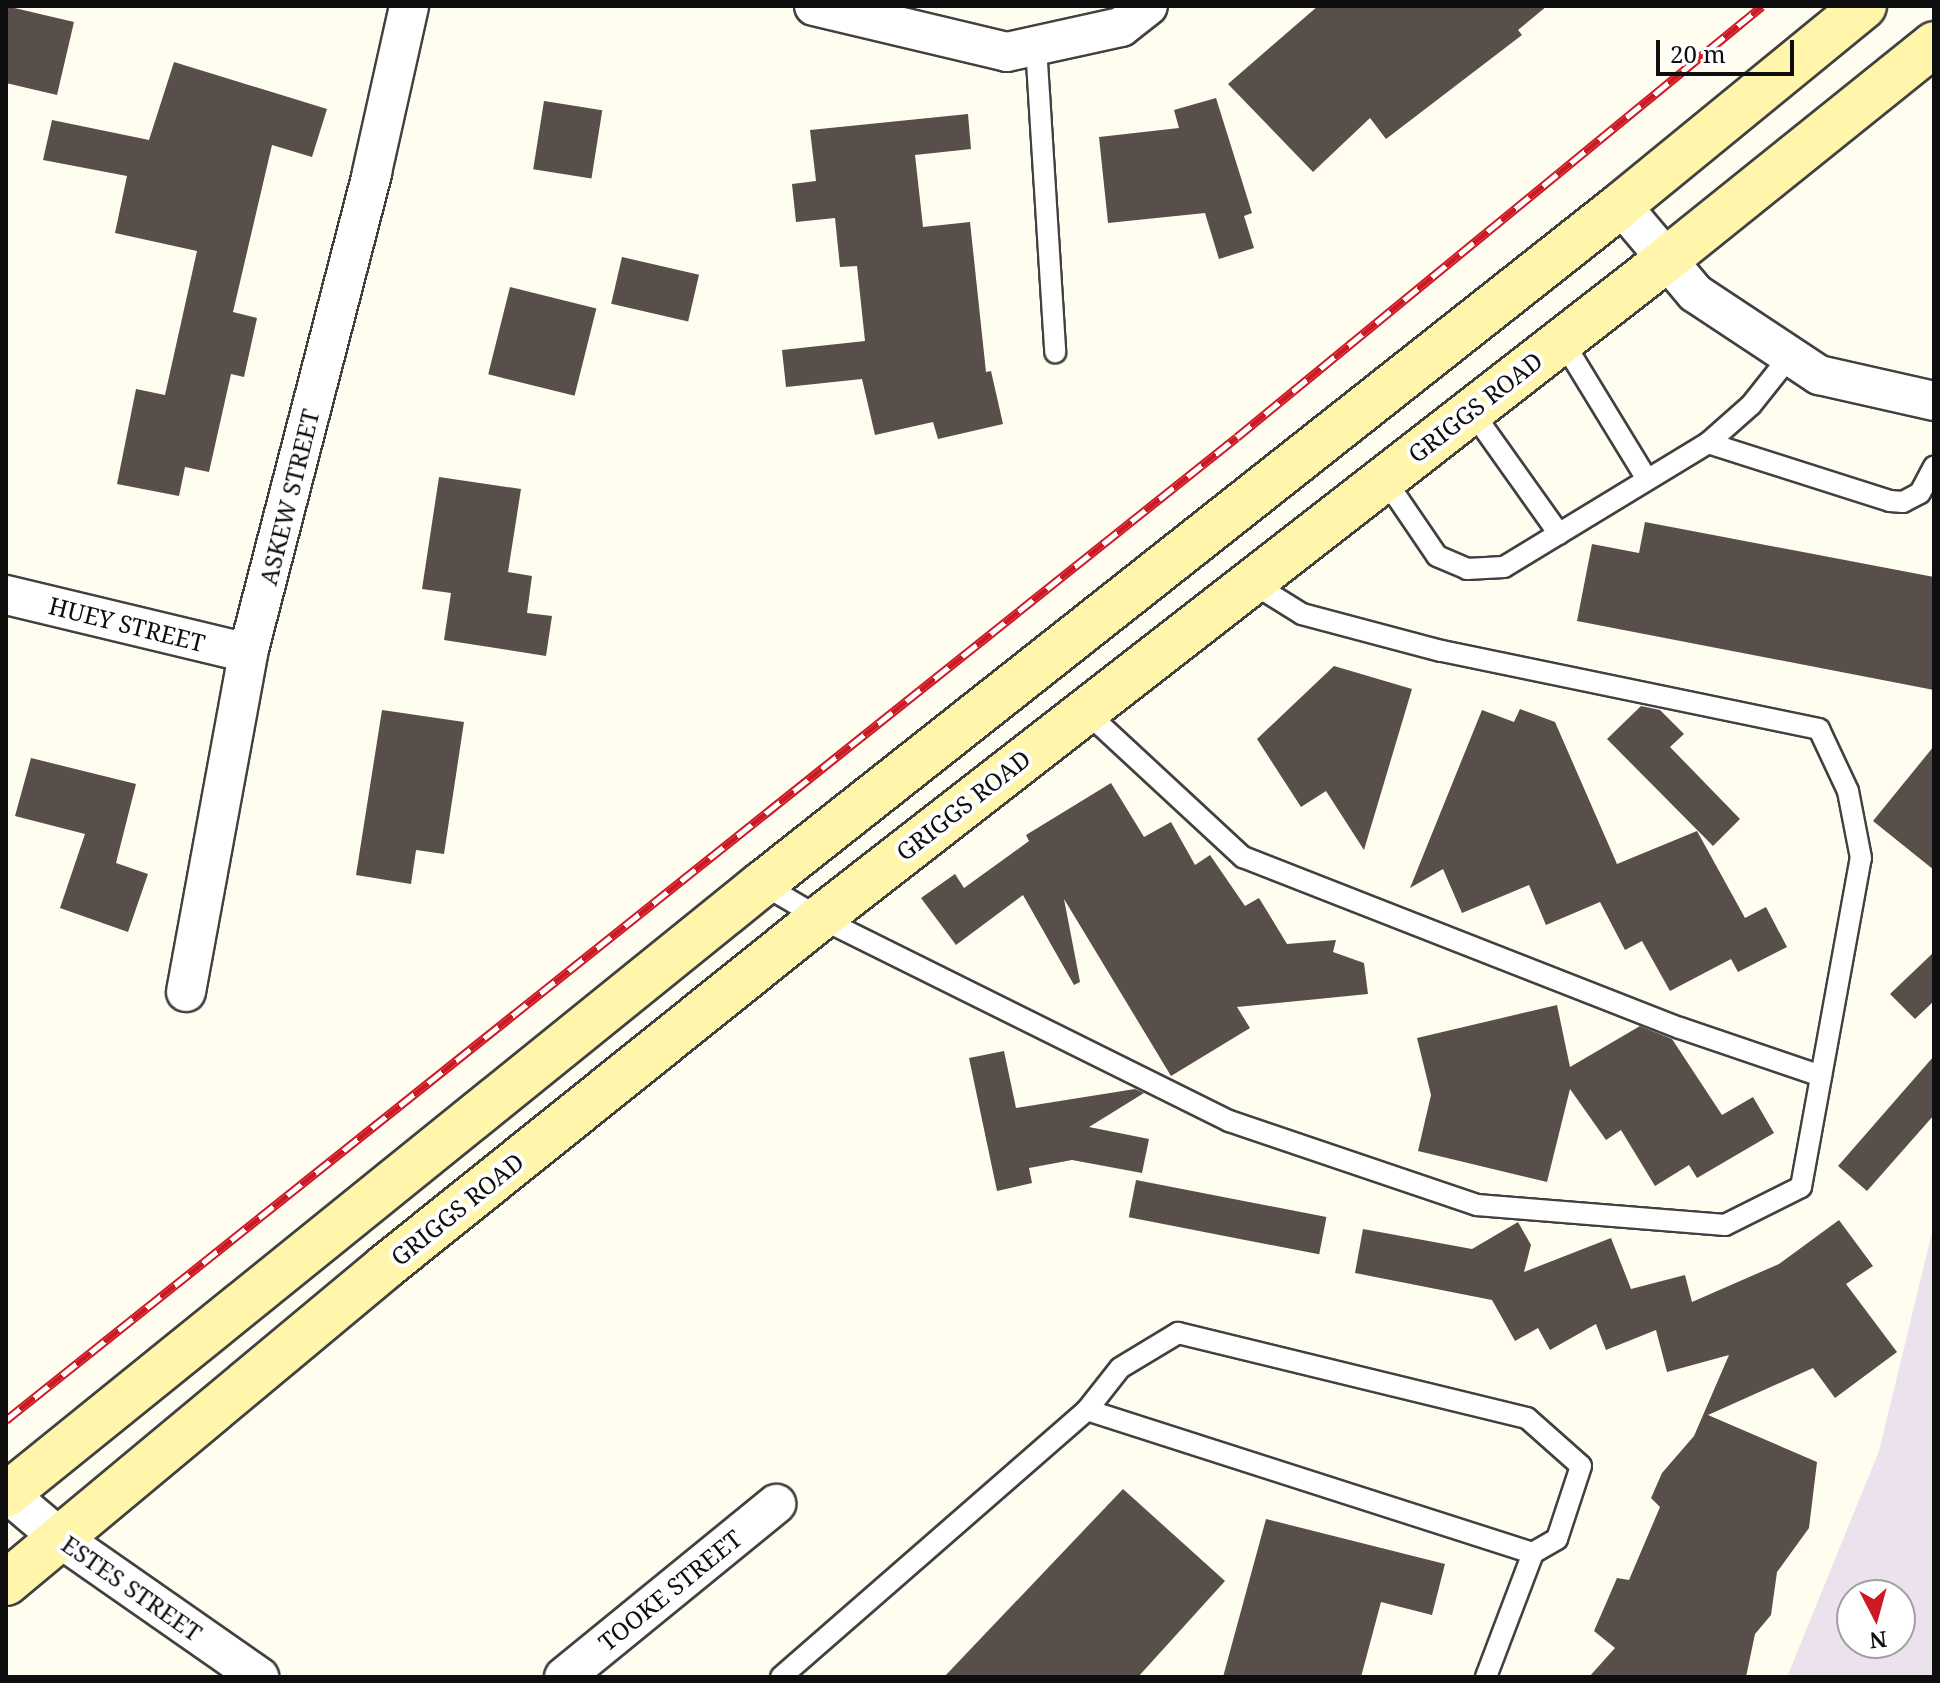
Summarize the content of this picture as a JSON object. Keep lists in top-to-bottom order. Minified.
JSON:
{"streets":{"main road":["GRIGGS ROAD"],"street":["ASKEW STREET","HUEY STREET","ESTES STREET","TOOKE STREET"]},"crossings":[["GRIGGS ROAD","ESTES STREET"],["ASKEW STREET","HUEY STREET"]],"scale_bar":"20 m","north":"bottom"}
